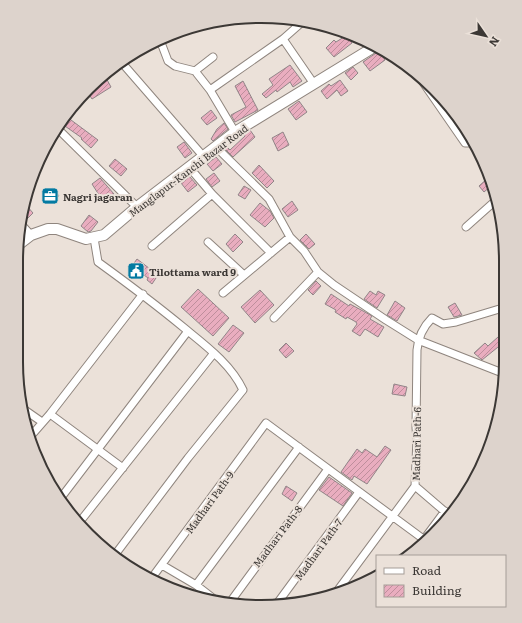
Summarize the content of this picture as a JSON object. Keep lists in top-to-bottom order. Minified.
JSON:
{"streets":{"street":["Manglapur-Kanchi Bazar Road","Madhari Path-6","Madhari Path-9","Madhari Path-8","Madhari Path-7"]},"places":{"office":["Nagri jagaran"],"public building":["Tilottama ward 9"]},"legend":["Road","Building"],"north":"bottom right"}
